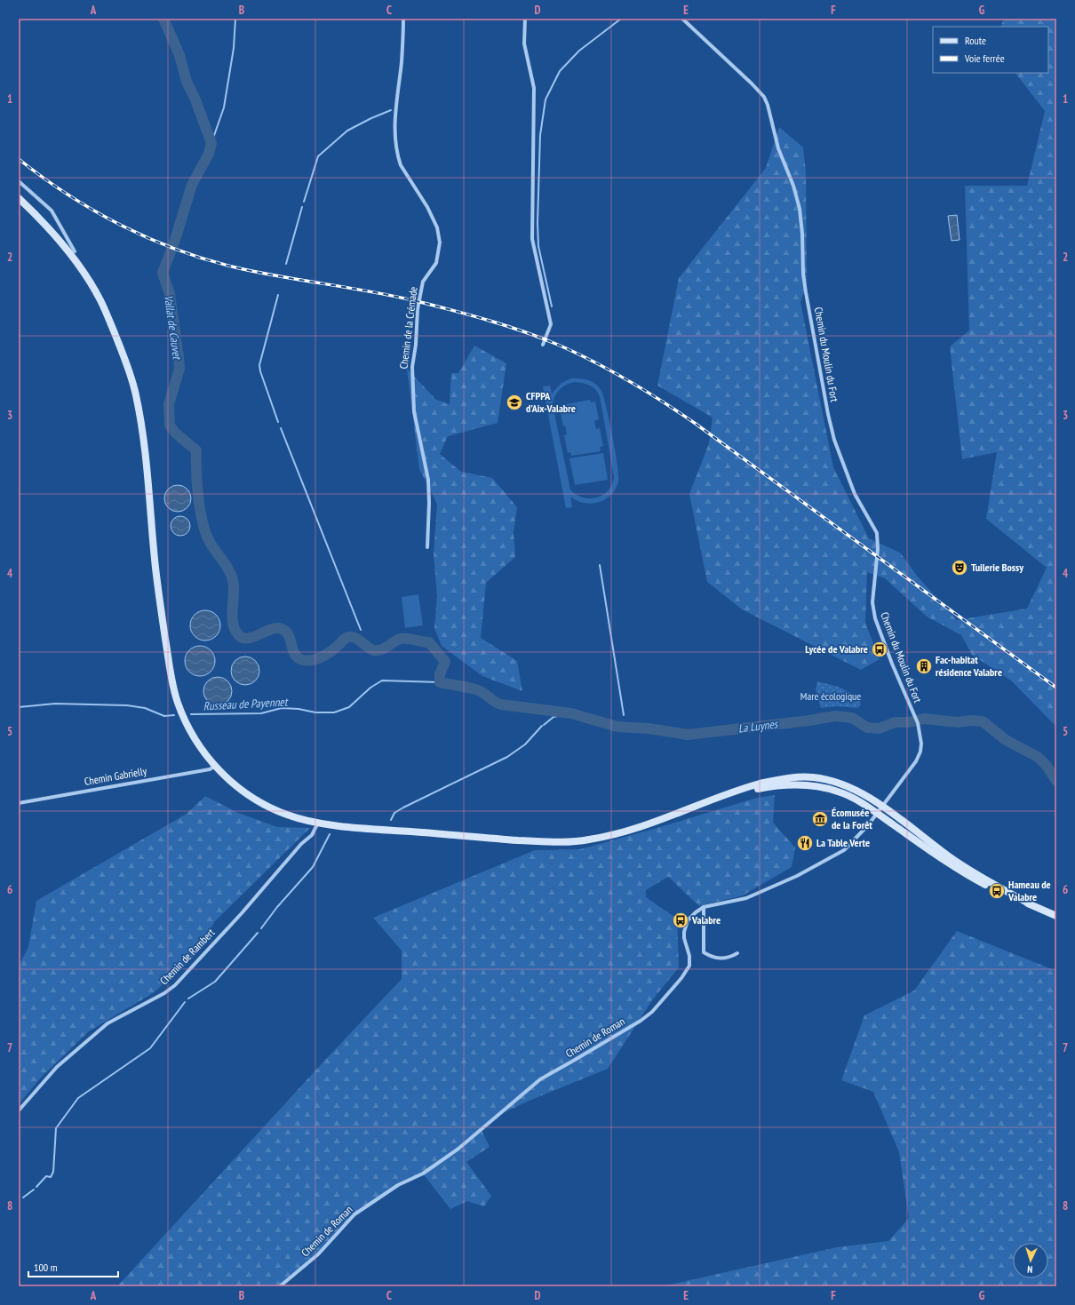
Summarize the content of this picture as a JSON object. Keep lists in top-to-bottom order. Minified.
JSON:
{"streets":{"street":["Chemin de la Crémade","Chemin du Moulin du Fort","Chemin Gabrielly","Chemin de Rambert","Chemin de Roman"]},"crossings":[["Chemin du Moulin du Fort","Chemin de Roman"]],"water":["Vallat de Cauvet","Russeau de Payennet","La Luynes"],"parks":["Mare écologique"],"places":{"school or university":["CFPPA d'Aix-Valabre"],"theatre":["Tuilerie Bossy"],"bus stop":["Lycée de Valabre","Hameau de Valabre","Valabre"],"building":["Fac-habitat résidence Valabre"],"museum":["Écomusée de la Forêt"],"restaurant":["La Table Verte"]},"legend":["Route","Voie ferrée"],"scale_bar":"100 m","north":"bottom","grid":{"columns":["A","B","C","D","E","F","G"],"rows":["1","2","3","4","5","6","7","8"]}}
